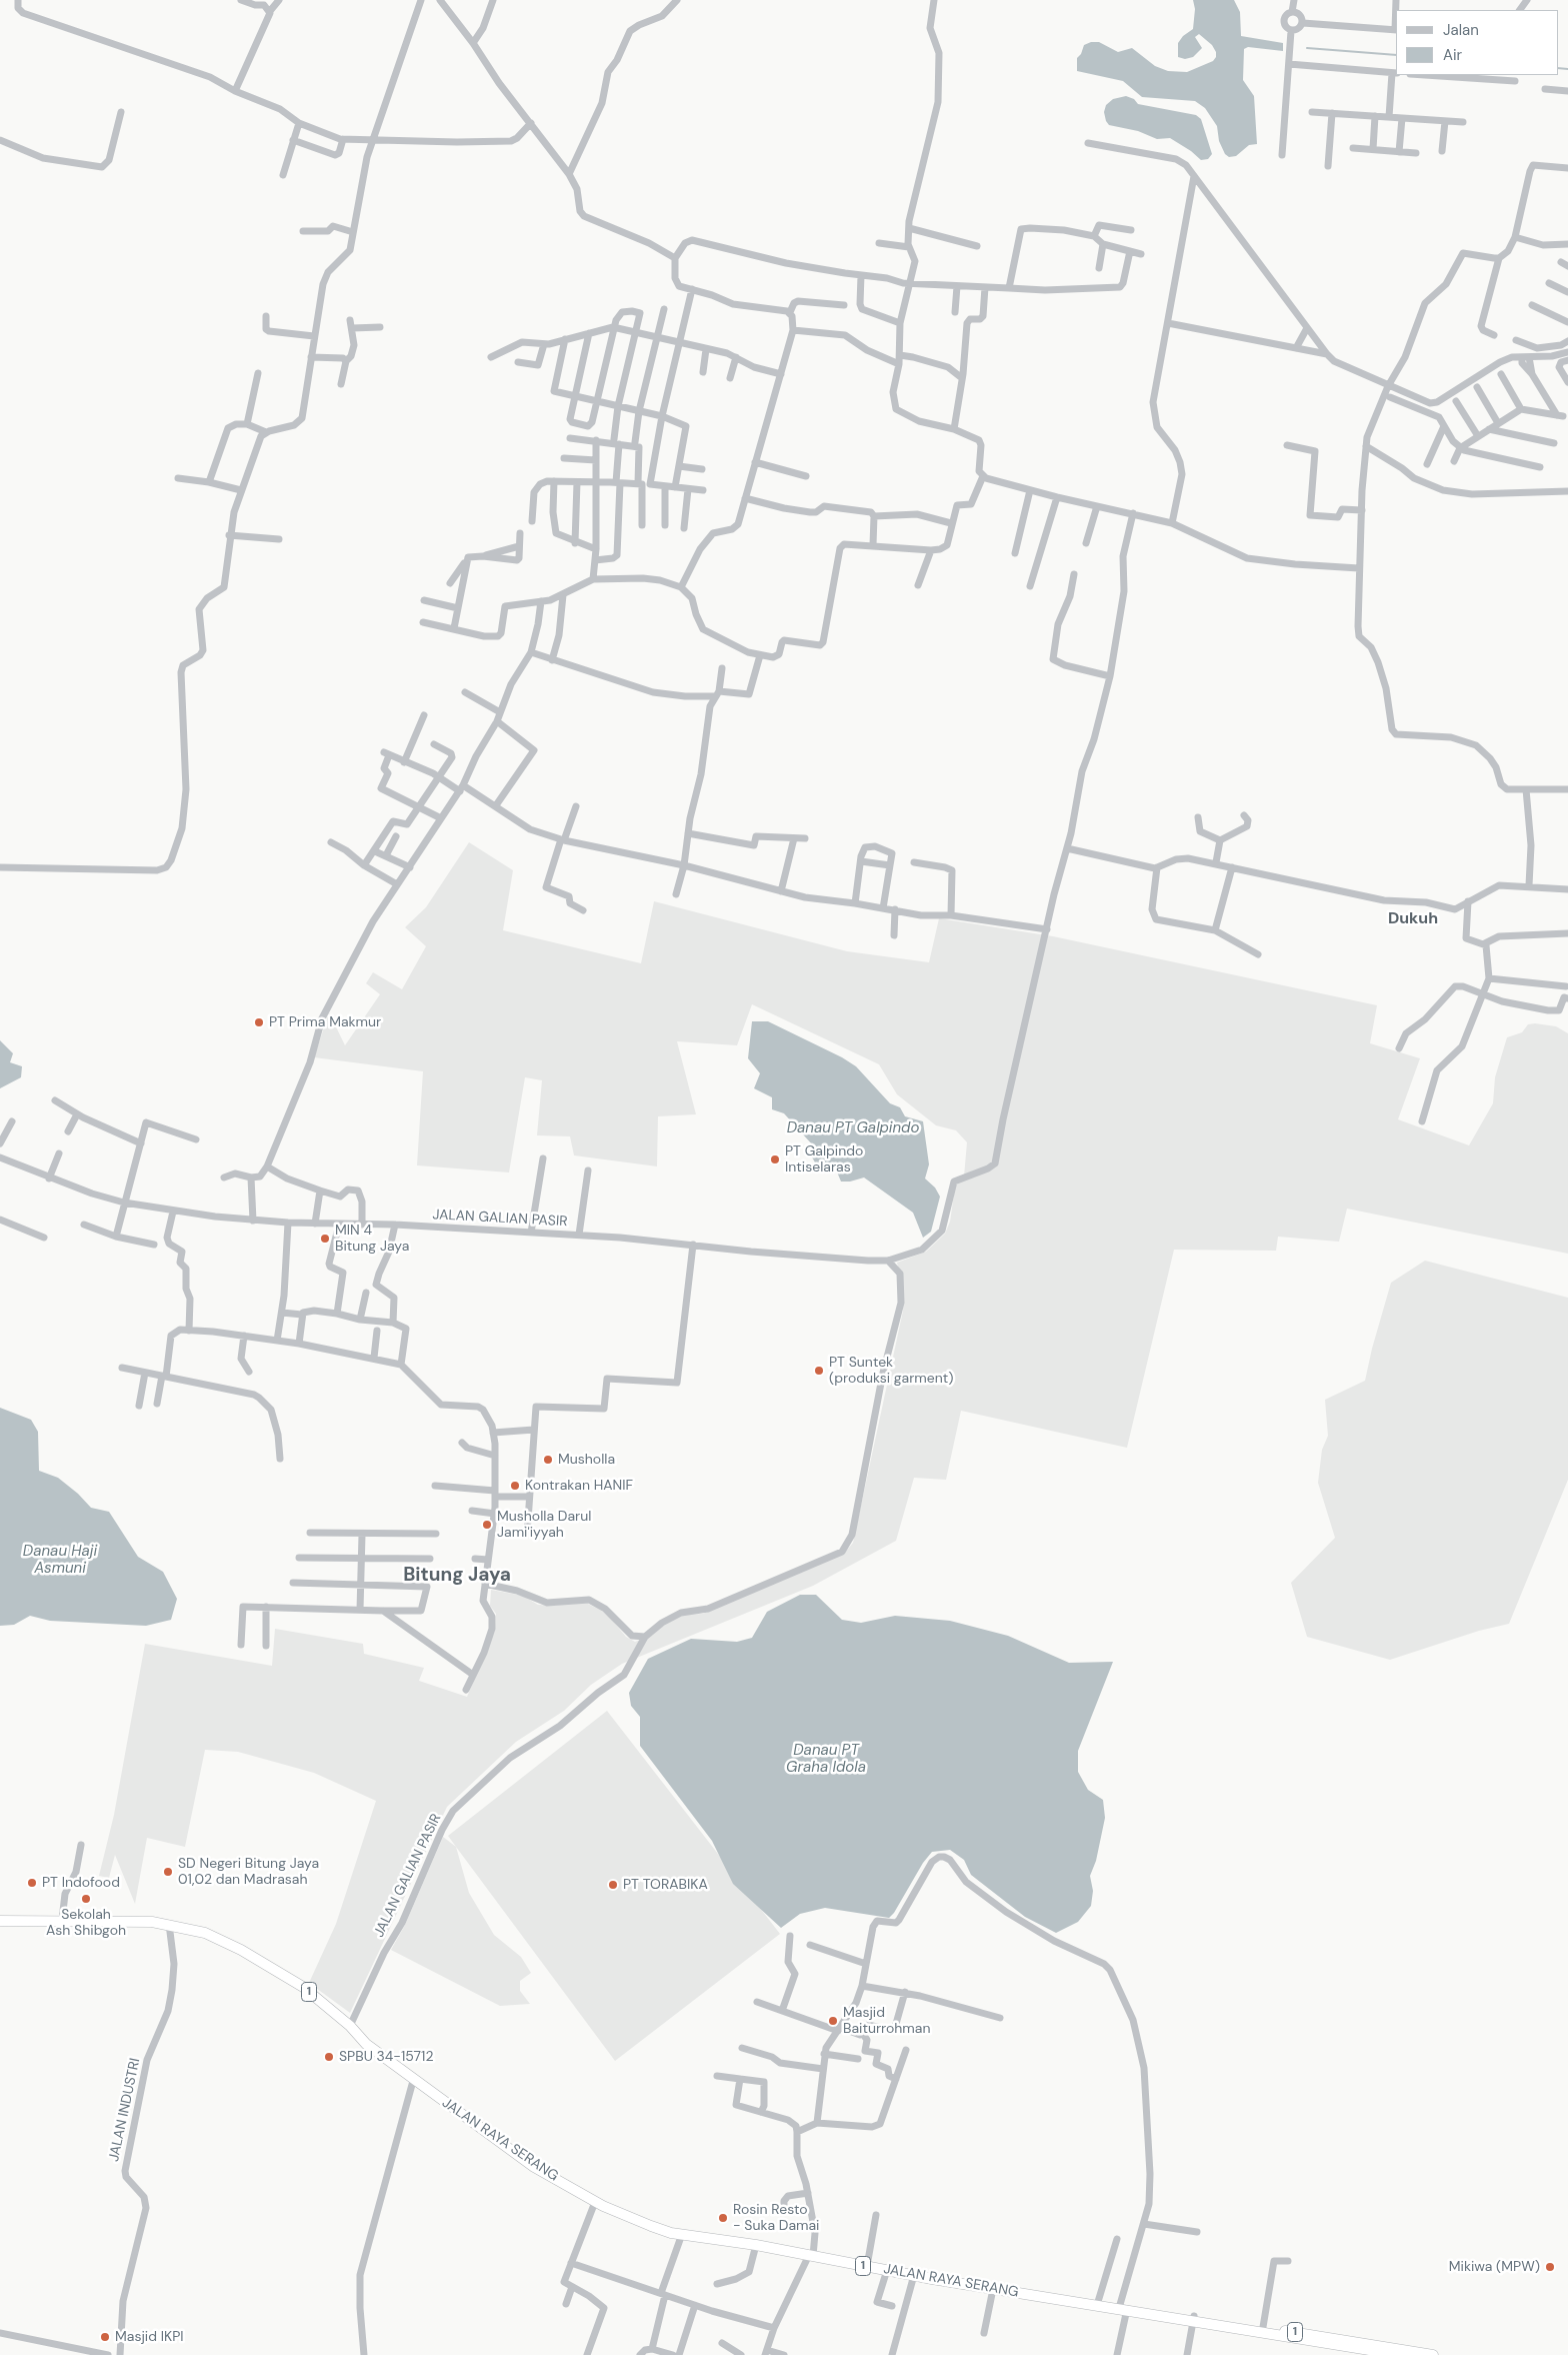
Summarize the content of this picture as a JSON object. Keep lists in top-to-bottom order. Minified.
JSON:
{"streets":{"highway":["1","JALAN RAYA SERANG"],"street":["JALAN GALIAN PASIR","JALAN INDUSTRI"]},"crossings":[["JALAN GALIAN PASIR","JALAN RAYA SERANG"],["JALAN INDUSTRI","JALAN RAYA SERANG"]],"districts":["Dukuh","Bitung Jaya"],"water":["Danau PT Galpindo","Danau Haji Asmuni","Danau PT Graha Idola"],"places":["PT Prima Makmur","PT Galpindo Intiselaras","MIN 4 Bitung Jaya","PT Suntek (produksi garment)","Musholla","Kontrakan HANIF","Musholla Darul Jami'iyyah","SD Negeri Bitung Jaya 01,02 dan Madrasah","PT Indofood","PT TORABIKA","Sekolah Ash Shibgoh","Masjid Baiturrohman","SPBU 34-15712","Rosin Resto - Suka Damai","Mikiwa (MPW)","Masjid IKPI"],"legend":["Jalan","Air"]}
